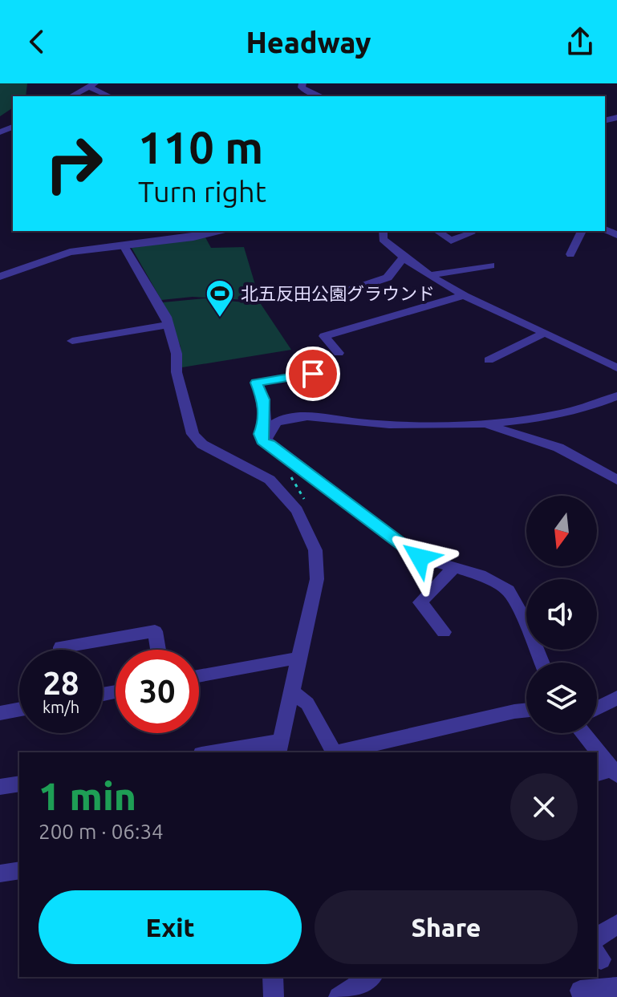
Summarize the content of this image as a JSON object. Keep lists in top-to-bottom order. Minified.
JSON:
{"places":{"sports":["北五反田公園グラウンド"]},"north":"bottom","page":{"header":"Headway","turn":["110 m","Turn right"],"speed":"28 km/h","limit":"30","heading":["1 min","200 m · 06:34"],"buttons":["Exit","Share"]}}
